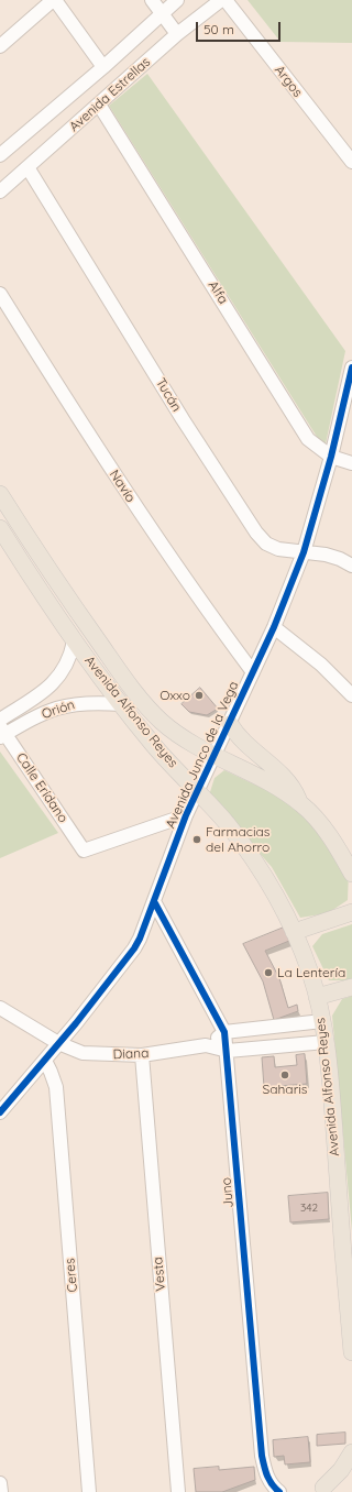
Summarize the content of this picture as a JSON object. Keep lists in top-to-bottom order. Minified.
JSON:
{"streets":{"main road":["Avenida Alfonso Reyes"],"street":["Argos","Avenida Estrellas","Alfa","Tucán","Navío","Orión","Avenida Junco de la Vega","Calle Erídano","Diana","Juno","Vesta","Ceres"]},"crossings":[["Avenida Estrellas","Alfa"],["Avenida Estrellas","Tucán"],["Alfa","Avenida Junco de la Vega"],["Tucán","Avenida Junco de la Vega"],["Navío","Avenida Junco de la Vega"],["Orión","Avenida Alfonso Reyes"],["Orión","Calle Erídano"],["Avenida Alfonso Reyes","Avenida Junco de la Vega"],["Avenida Alfonso Reyes","Diana"],["Avenida Junco de la Vega","Calle Erídano"],["Avenida Junco de la Vega","Diana"],["Avenida Junco de la Vega","Juno"],["Avenida Junco de la Vega","Ceres"],["Diana","Juno"],["Diana","Vesta"]],"places":["Oxxo","Farmacias del Ahorro","La Lentería","Saharis"],"house_numbers":["342"],"scale_bar":"50 m"}
